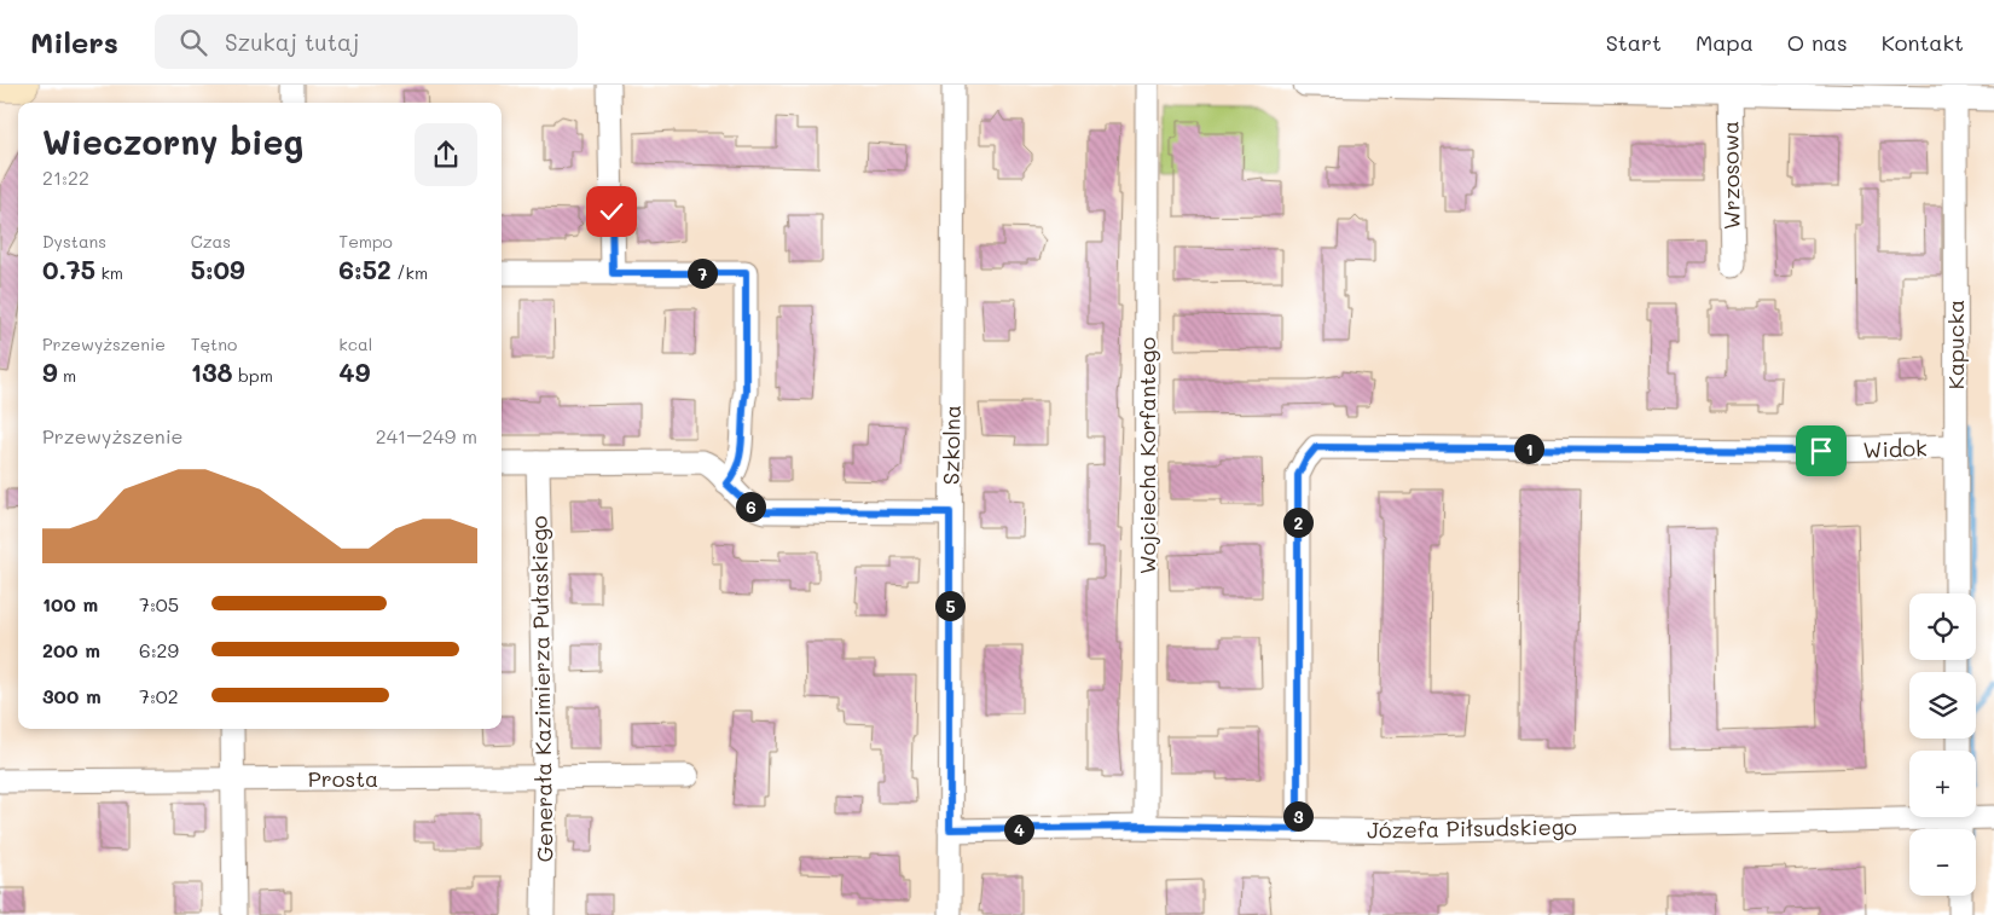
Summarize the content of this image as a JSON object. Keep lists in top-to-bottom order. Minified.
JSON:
{"streets":{"street":["Wrzosowa","Kapucka","Szkolna","Widok","Wojciecha Korfantego","Generała Kazimierza Pułaskiego","Prosta","Józefa Piłsudskiego"]},"crossings":[["Kapucka","Widok"],["Szkolna","Józefa Piłsudskiego"],["Widok","Józefa Piłsudskiego"],["Wojciecha Korfantego","Józefa Piłsudskiego"],["Generała Kazimierza Pułaskiego","Prosta"]],"page":{"header":"Milers","search":"Szukaj tutaj","nav":["Start","Mapa","O nas","Kontakt"],"heading":["Wieczorny bieg","21:22"],"stats":[["Dystans","0.75 km"],["Czas","5:09"],["Tempo","6:52 /km"],["Przewyższenie","9 m"],["Tętno","138 bpm"],["kcal","49"]],"pins":["7","1","6","2","5","3","4"],"chart":["Przewyższenie","241–249 m"],"list":[{"name":"100 m","note":"7:05"},{"name":"200 m","note":"6:29"},{"name":"300 m","note":"7:02"}],"map_buttons":["+","−"]}}
